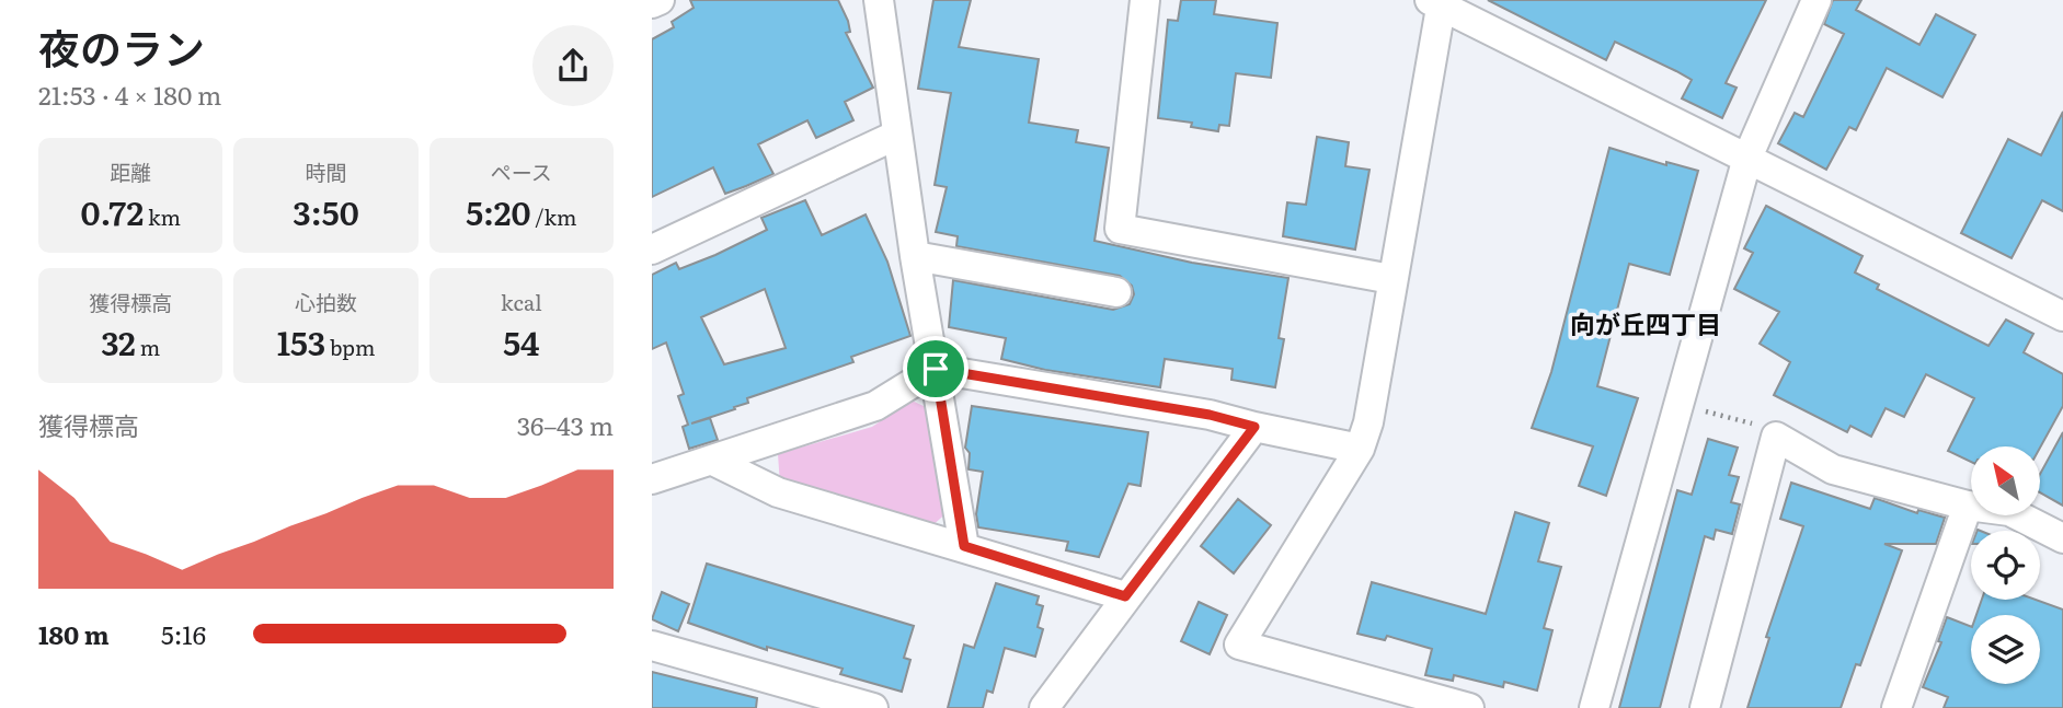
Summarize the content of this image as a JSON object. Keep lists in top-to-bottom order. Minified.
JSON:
{"districts":["向が丘四丁目"],"north":"top left","page":{"heading":["夜のラン","21:53 · 4 × 180 m"],"stats":[["距離","0.72 km"],["時間","3:50"],["ペース","5:20 /km"],["獲得標高","32 m"],["心拍数","153 bpm"],["kcal","54"]],"chart":["獲得標高","36–43 m"],"list":[{"name":"180 m","note":"5:16"}]}}
